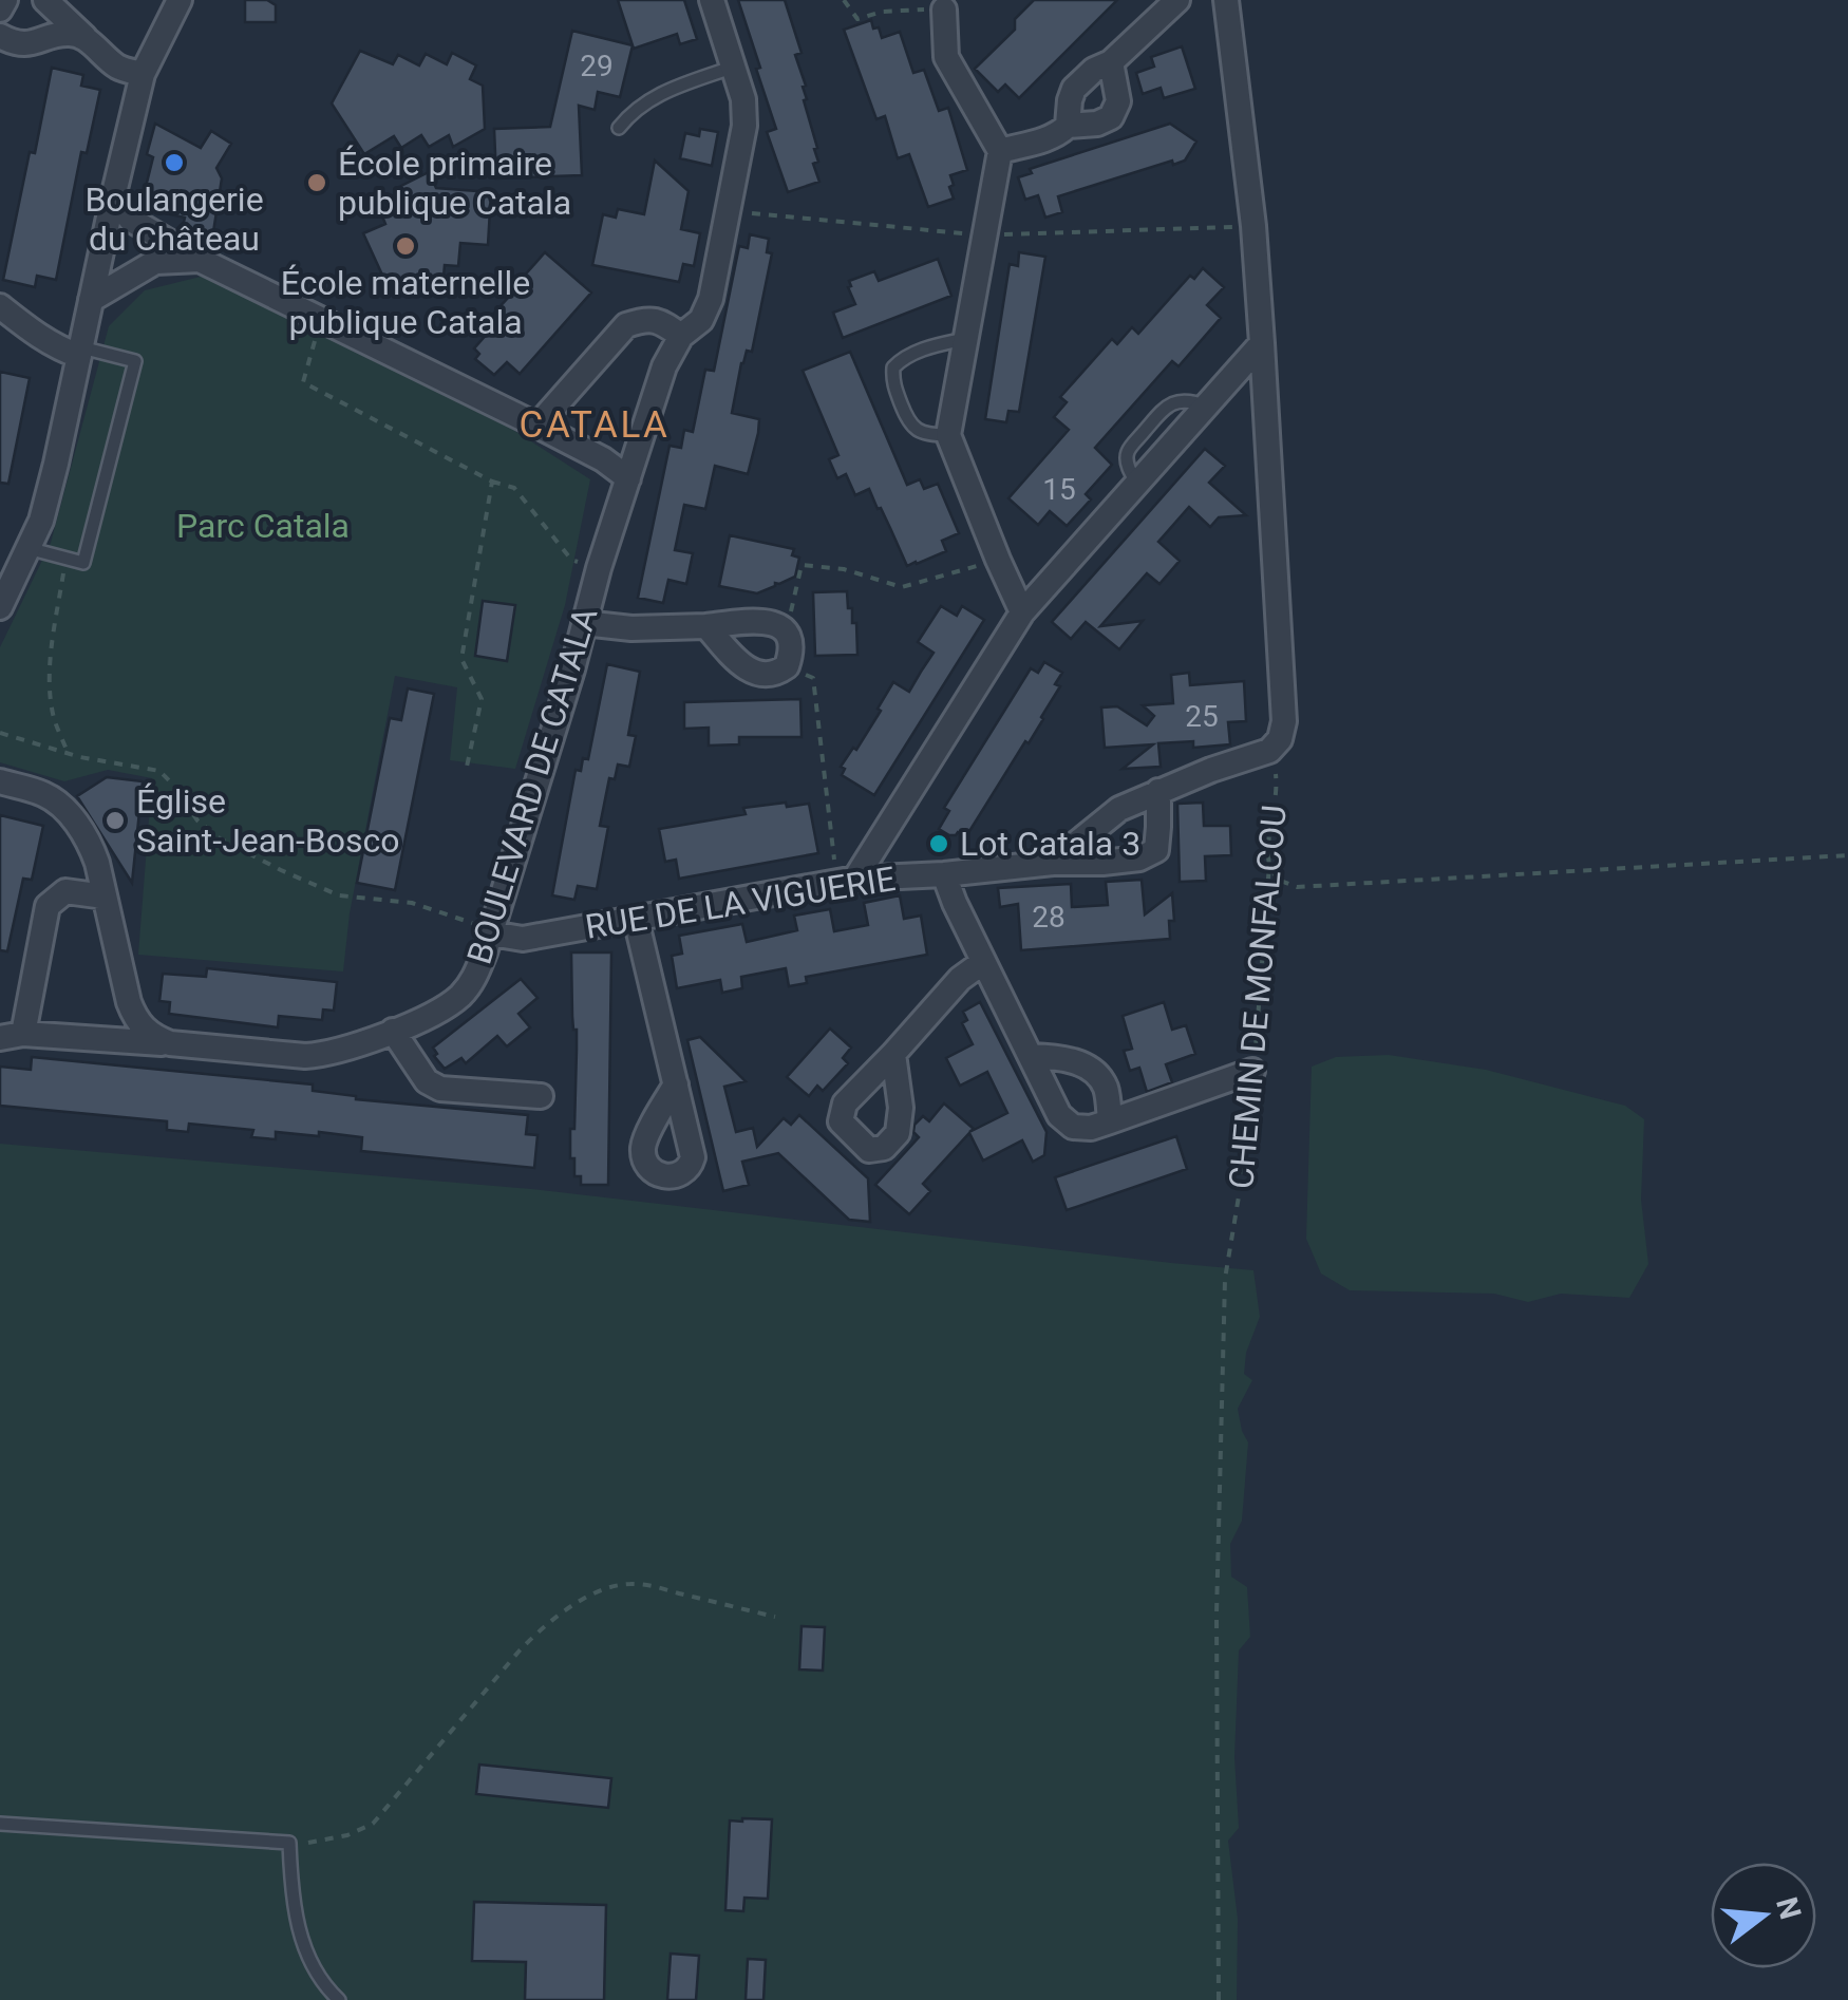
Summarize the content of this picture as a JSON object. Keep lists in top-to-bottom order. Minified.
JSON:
{"streets":{"street":["BOULEVARD DE CATALA","RUE DE LA VIGUERIE"],"path":["CHEMIN DE MONFALCOU"]},"crossings":[["BOULEVARD DE CATALA","RUE DE LA VIGUERIE"]],"districts":["CATALA"],"parks":["Parc Catala"],"places":["Boulangerie du Château","École primaire publique Catala","École maternelle publique Catala","Église Saint-Jean-Bosco","Lot Catala 3"],"house_numbers":["29","15","25","28"],"north":"right"}
